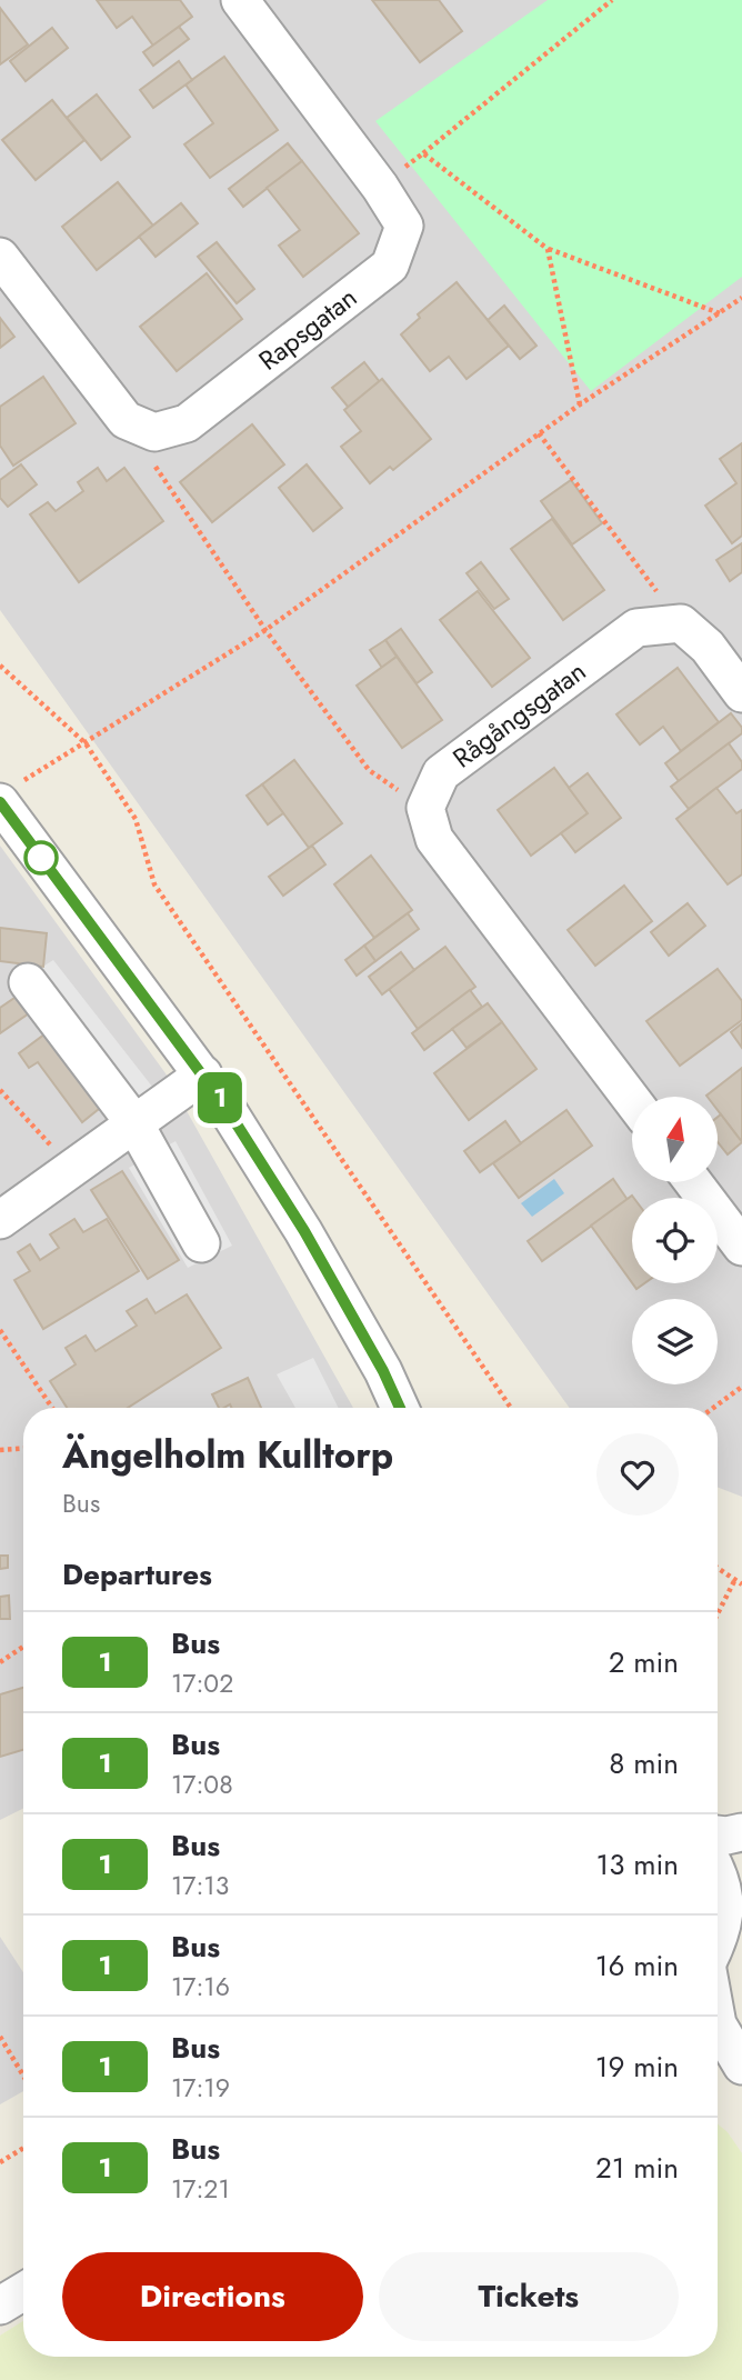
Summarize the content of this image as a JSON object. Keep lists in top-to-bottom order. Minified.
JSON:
{"streets":{"street":["Rapsgatan","Rågångsgatan"]},"lines":["bus line 1"],"north":"top","page":{"on_map":"1","heading":[["Ängelholm Kulltorp","Bus"],"Departures"],"list":[{"mark":"1","name":"Bus","note":"17:02","value":"2 min"},{"mark":"1","name":"Bus","note":"17:08","value":"8 min"},{"mark":"1","name":"Bus","note":"17:13","value":"13 min"},{"mark":"1","name":"Bus","note":"17:16","value":"16 min"},{"mark":"1","name":"Bus","note":"17:19","value":"19 min"},{"mark":"1","name":"Bus","note":"17:21","value":"21 min"}],"buttons":["Directions","Tickets"]}}
